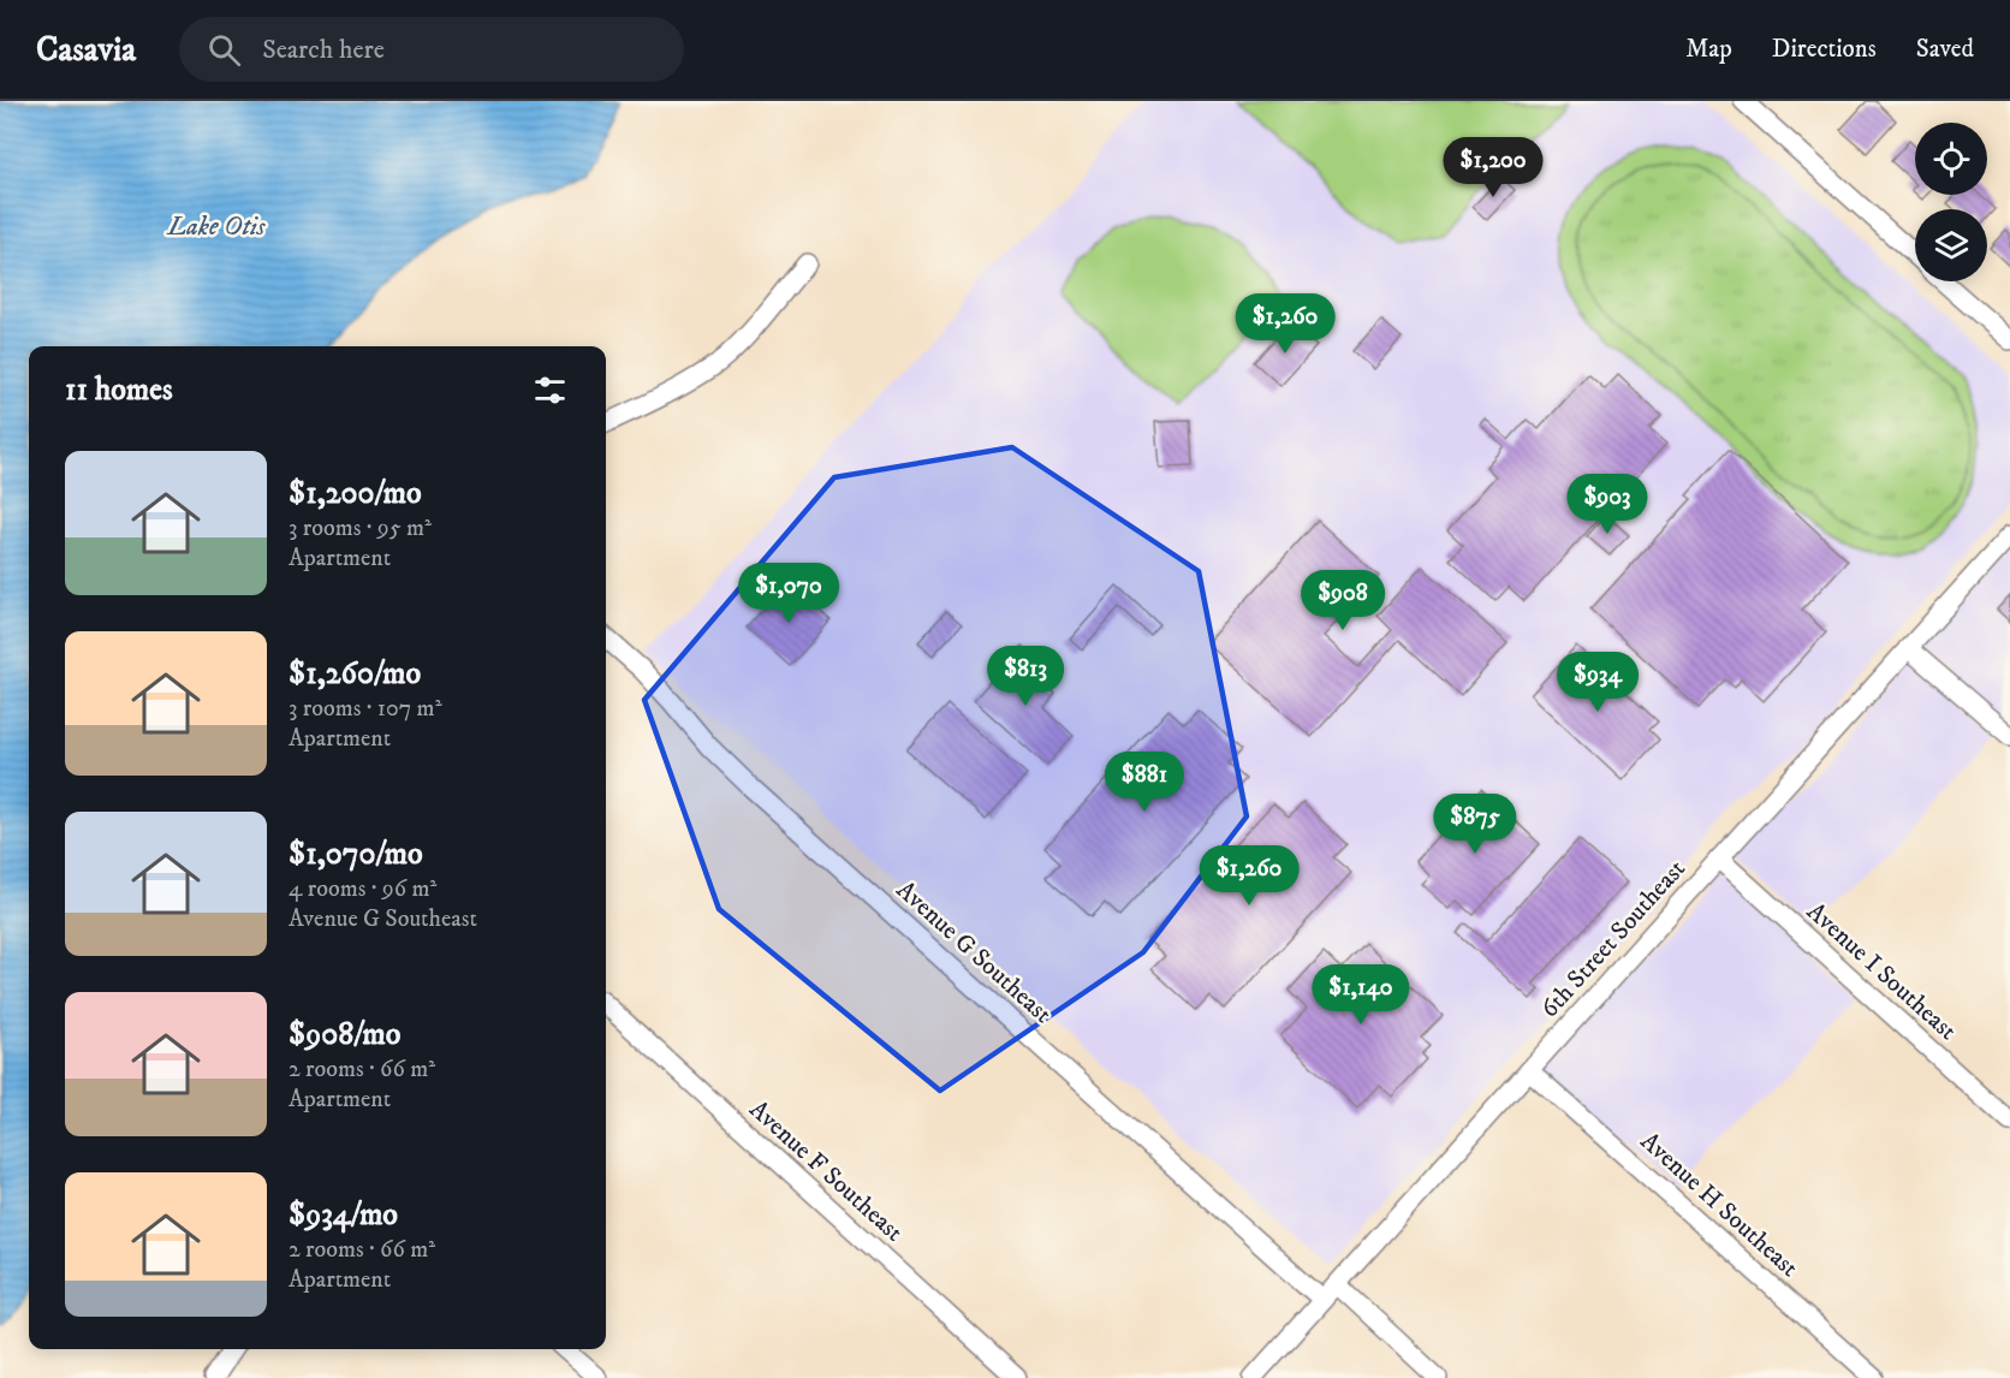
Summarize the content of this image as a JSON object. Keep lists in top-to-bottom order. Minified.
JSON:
{"streets":{"street":["6th Street Southeast","Avenue G Southeast","Avenue I Southeast","Avenue F Southeast","Avenue H Southeast"]},"crossings":[["6th Street Southeast","Avenue G Southeast"],["6th Street Southeast","Avenue I Southeast"],["6th Street Southeast","Avenue H Southeast"]],"water":["Lake Otis"],"page":{"header":"Casavia","search":"Search here","nav":["Map","Directions","Saved"],"price":["$1,200","$1,260","$903","$1,070","$908","$813","$934","$881","$875","$1,260","$1,140"],"heading":"11 homes","list":[{"name":"$1,200/mo","note":"3 rooms · 95 m² · Apartment"},{"name":"$1,260/mo","note":"3 rooms · 107 m² · Apartment"},{"name":"$1,070/mo","note":"4 rooms · 96 m² · Avenue G Southeast"},{"name":"$908/mo","note":"2 rooms · 66 m² · Apartment"},{"name":"$934/mo","note":"2 rooms · 66 m² · Apartment"}]}}
